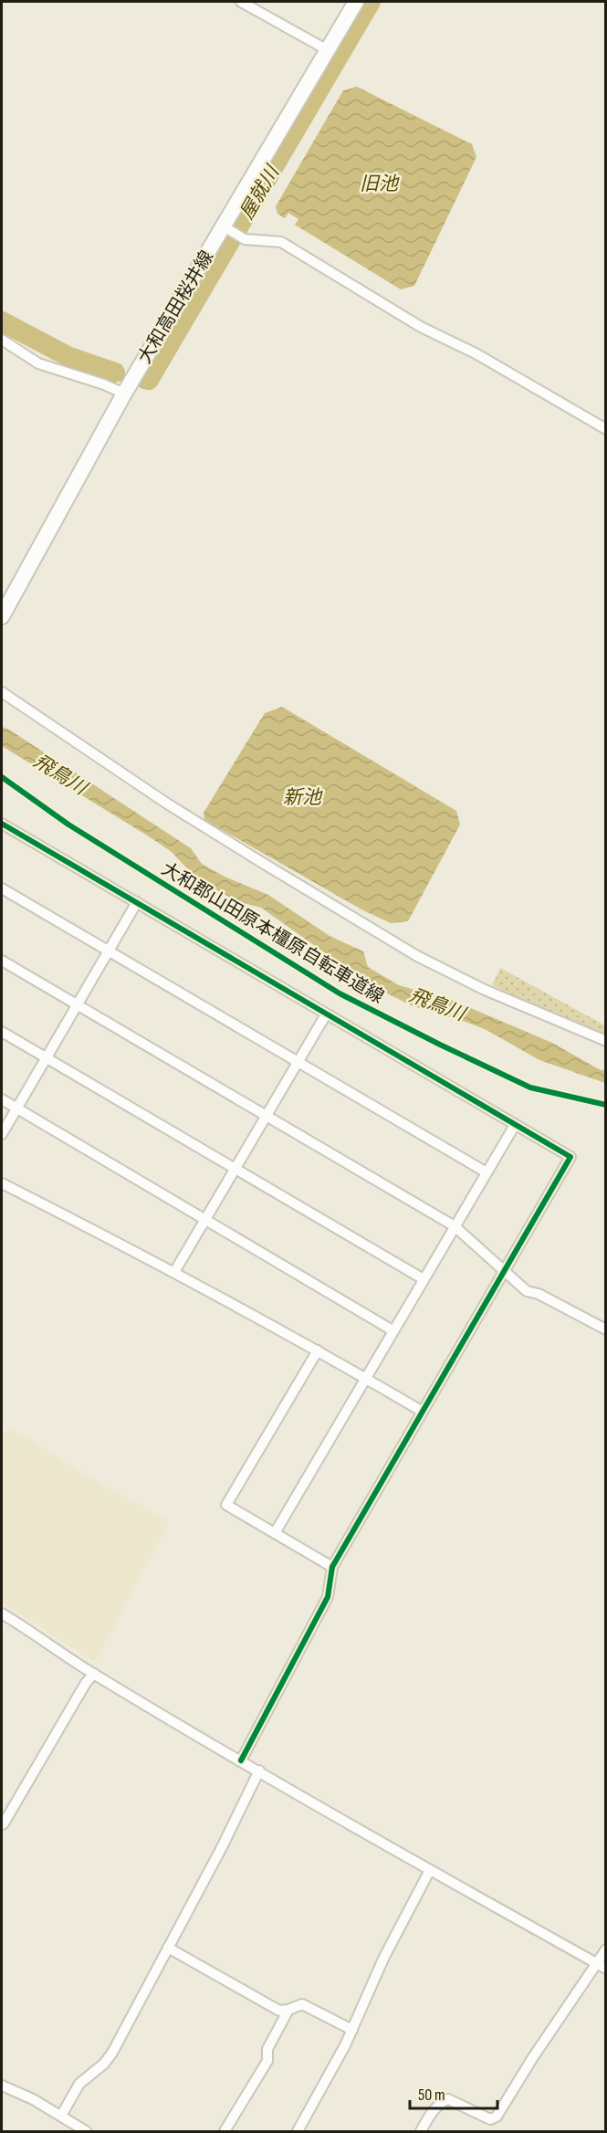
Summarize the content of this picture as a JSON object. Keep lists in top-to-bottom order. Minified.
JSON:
{"streets":{"main road":["大和高田桜井線"],"cycle path":["大和郡山田原本橿原自転車道線"]},"water":["旧池","屋就川","飛鳥川","新池"],"scale_bar":"50 m"}
